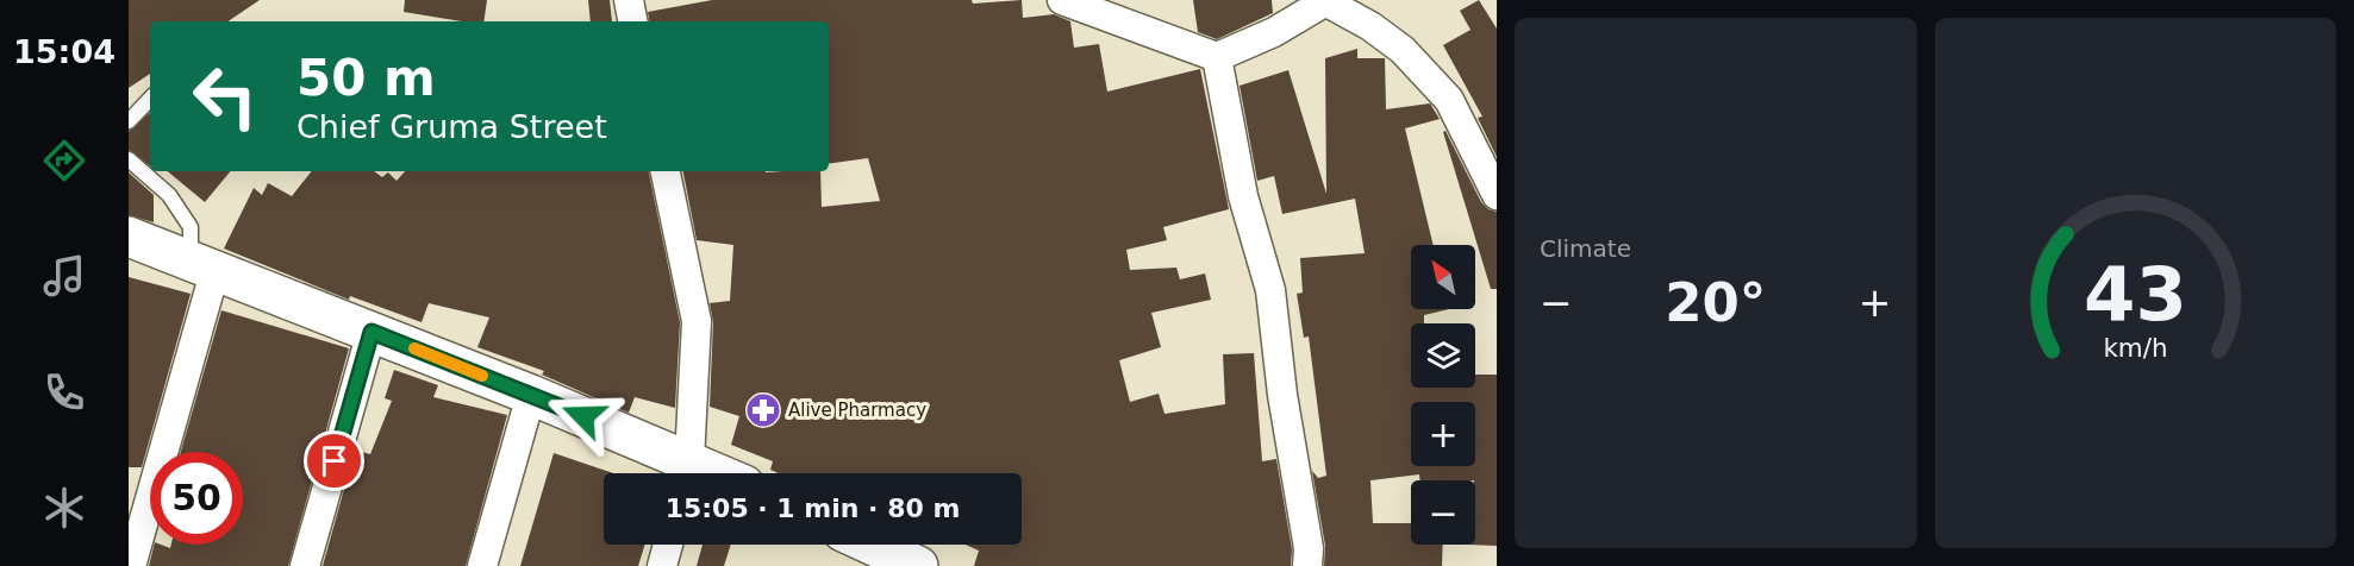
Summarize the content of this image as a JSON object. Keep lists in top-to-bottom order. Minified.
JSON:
{"places":{"pharmacy":["Alive Pharmacy"]},"north":"top left","page":{"tabs":"15:04","tile":"Climate","turn":["50 m","Chief Gruma Street"],"map_buttons":["+","−"],"heat":["−","20°","+"],"limit":"50","trip":"15:05 · 1 min · 80 m","gauge":["43","km/h"]}}
